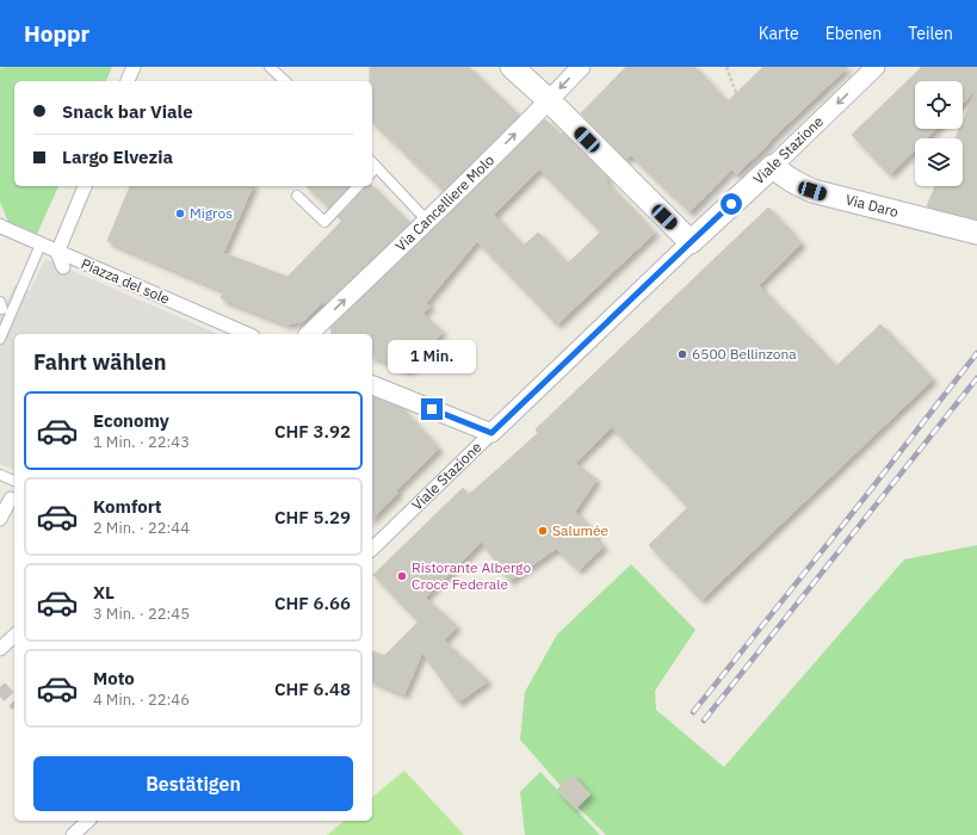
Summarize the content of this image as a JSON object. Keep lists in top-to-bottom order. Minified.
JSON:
{"streets":{"street":["Viale Stazione","Via Cancelliere Molo","Via Daro","Piazza del sole"]},"crossings":[["Viale Stazione","Via Daro"]],"places":["Migros","6500 Bellinzona","Salumée","Ristorante Albergo Croce Federale"],"page":{"header":"Hoppr","nav":["Karte","Ebenen","Teilen"],"banner":["Snack bar Viale","Largo Elvezia"],"heading":"Fahrt wählen","bubble":"1 Min.","list":[{"name":"Economy","note":"1 Min. · 22:43","value":"CHF 3.92"},{"name":"Komfort","note":"2 Min. · 22:44","value":"CHF 5.29"},{"name":"XL","note":"3 Min. · 22:45","value":"CHF 6.66"},{"name":"Moto","note":"4 Min. · 22:46","value":"CHF 6.48"}],"buttons":"Bestätigen"}}
